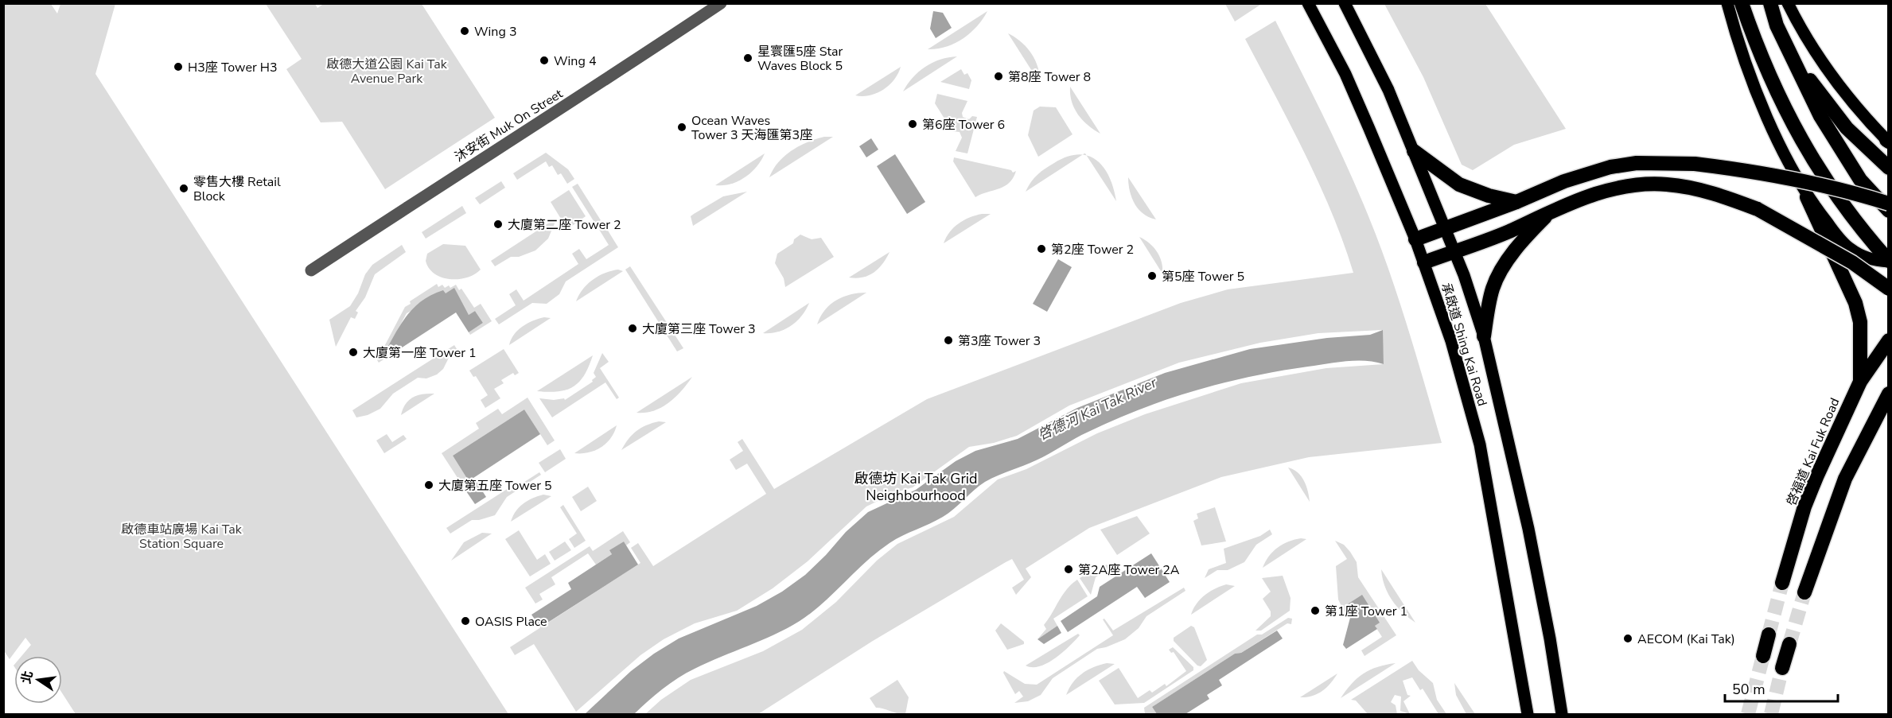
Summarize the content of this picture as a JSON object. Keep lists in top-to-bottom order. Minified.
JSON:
{"streets":{"highway":["啓福道 Kai Fuk Road"],"main road":["承啟道 Shing Kai Road"],"street":["沐安街 Muk On Street"]},"districts":["啟德坊 Kai Tak Grid Neighbourhood"],"water":["啓德河 Kai Tak River"],"parks":["啟德大道公園 Kai Tak Avenue Park","啟德車站廣場 Kai Tak Station Square"],"places":["Wing 3","星寰匯5座 Star Waves Block 5","Wing 4","H3座 Tower H3","第8座 Tower 8","第6座 Tower 6","Ocean Waves Tower 3 天海匯第3座","零售大樓 Retail Block","大廈第二座 Tower 2","第2座 Tower 2","第5座 Tower 5","大廈第三座 Tower 3","第3座 Tower 3","大廈第一座 Tower 1","大廈第五座 Tower 5","第2A座 Tower 2A","第1座 Tower 1","OASIS Place","AECOM (Kai Tak)"],"scale_bar":"50 m","north":"left"}
